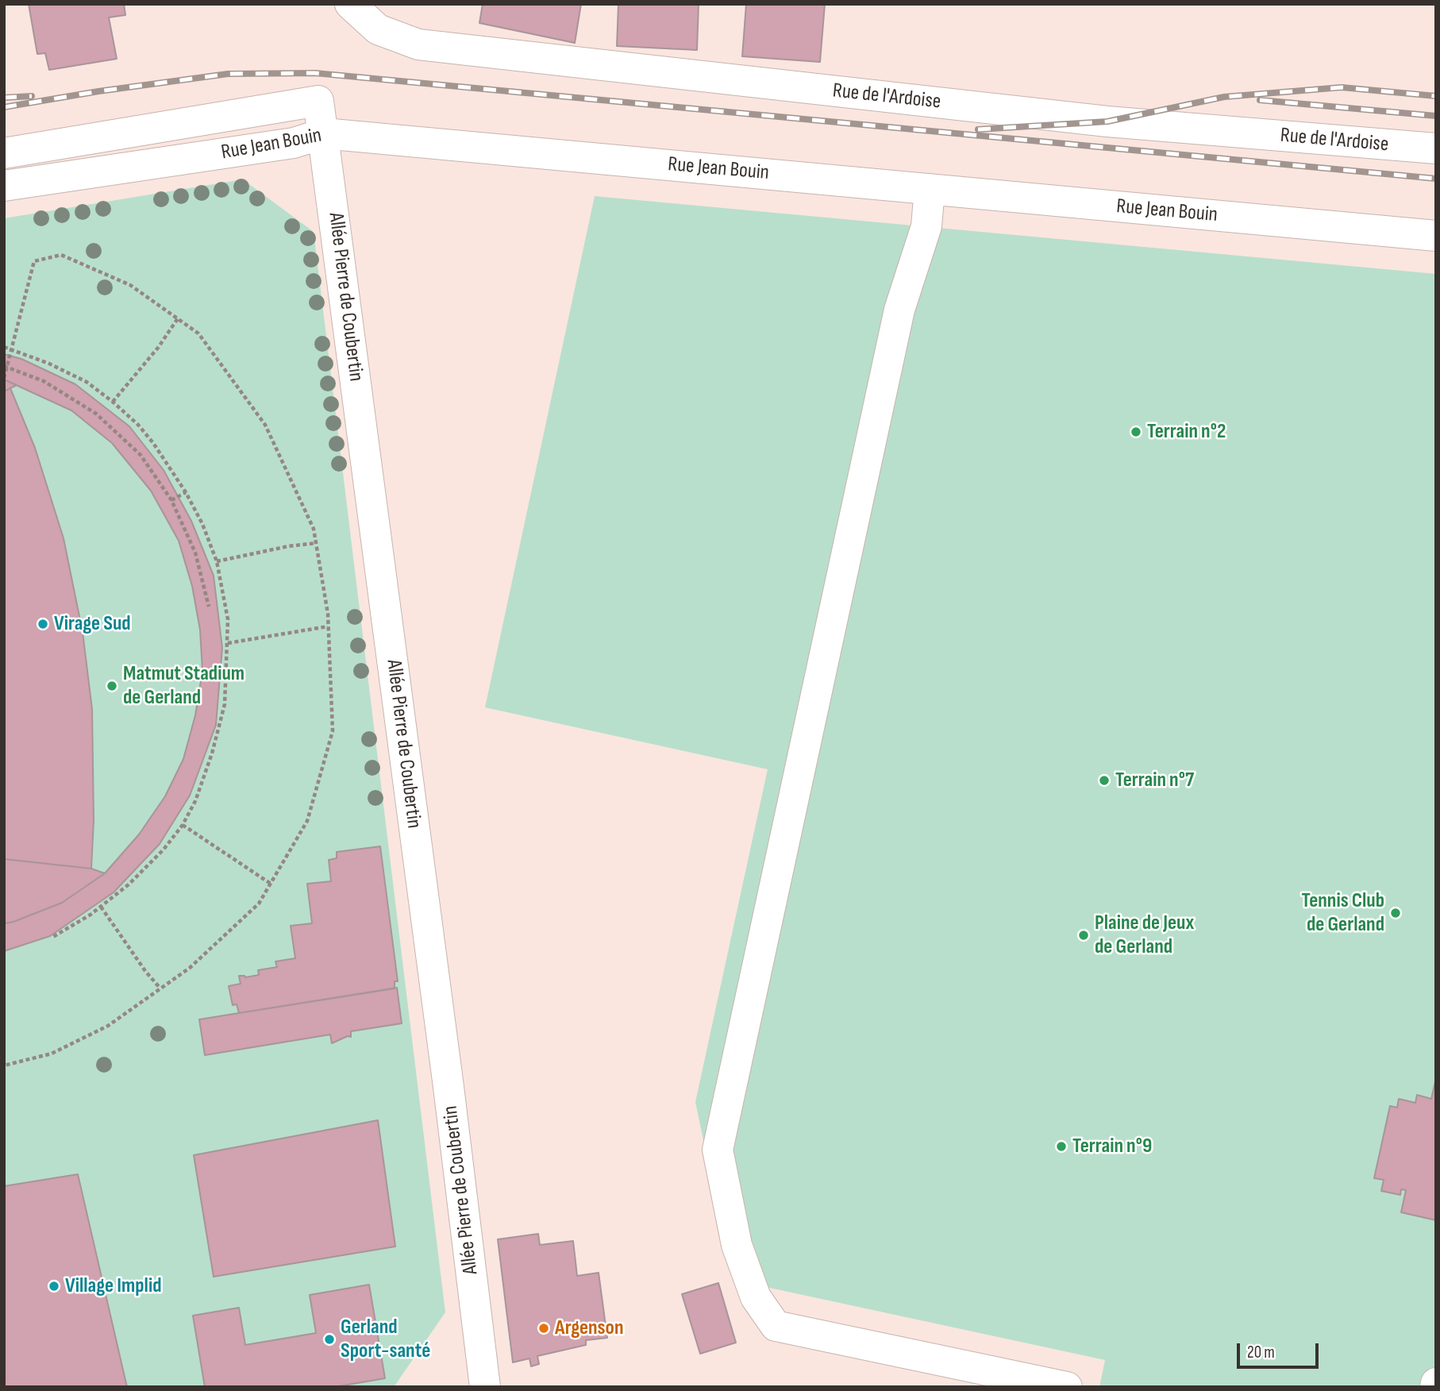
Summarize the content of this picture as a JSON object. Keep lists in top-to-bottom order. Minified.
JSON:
{"streets":{"street":["Rue de l'Ardoise","Rue Jean Bouin","Allée Pierre de Coubertin"]},"crossings":[["Rue Jean Bouin","Allée Pierre de Coubertin"]],"places":["Terrain n°2","Virage Sud","Matmut Stadium de Gerland","Terrain n°7","Tennis Club de Gerland","Plaine de Jeux de Gerland","Terrain n°9","Village Implid","Argenson","Gerland Sport-santé"],"scale_bar":"20 m"}
